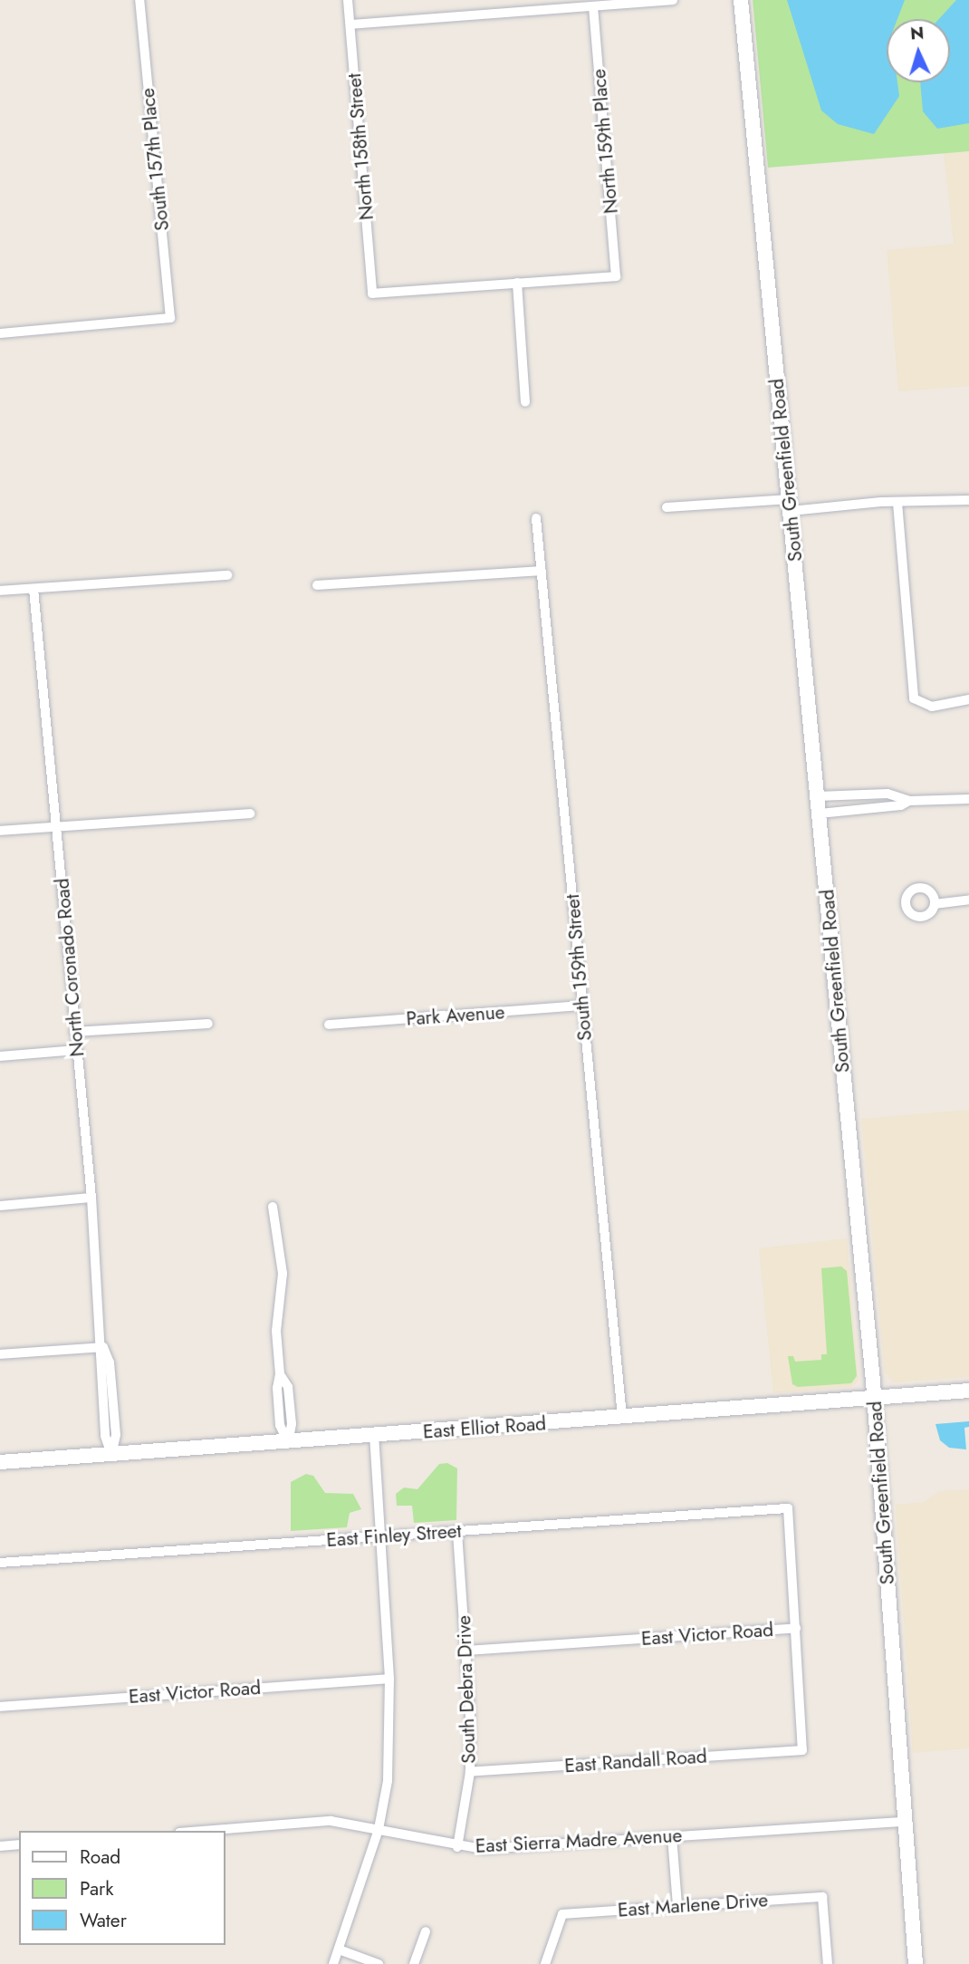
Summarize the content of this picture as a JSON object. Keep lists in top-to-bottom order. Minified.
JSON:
{"streets":{"main road":["South Greenfield Road","East Elliot Road"],"street":["North 159th Place","North 158th Street","South 157th Place","North Coronado Road","South 159th Street","Park Avenue","East Finley Street","East Victor Road","South Debra Drive","East Randall Road","East Sierra Madre Avenue","East Marlene Drive"]},"crossings":[["North 159th Place","North 158th Street"],["South Greenfield Road","East Elliot Road"],["South Greenfield Road","East Sierra Madre Avenue"],["North Coronado Road","East Elliot Road"],["South 159th Street","Park Avenue"],["South 159th Street","East Elliot Road"],["East Finley Street","East Victor Road"],["East Finley Street","South Debra Drive"],["East Finley Street","East Randall Road"],["East Victor Road","South Debra Drive"],["East Victor Road","East Randall Road"],["South Debra Drive","East Randall Road"],["South Debra Drive","East Sierra Madre Avenue"]],"legend":["Road","Park","Water"],"north":"top"}
